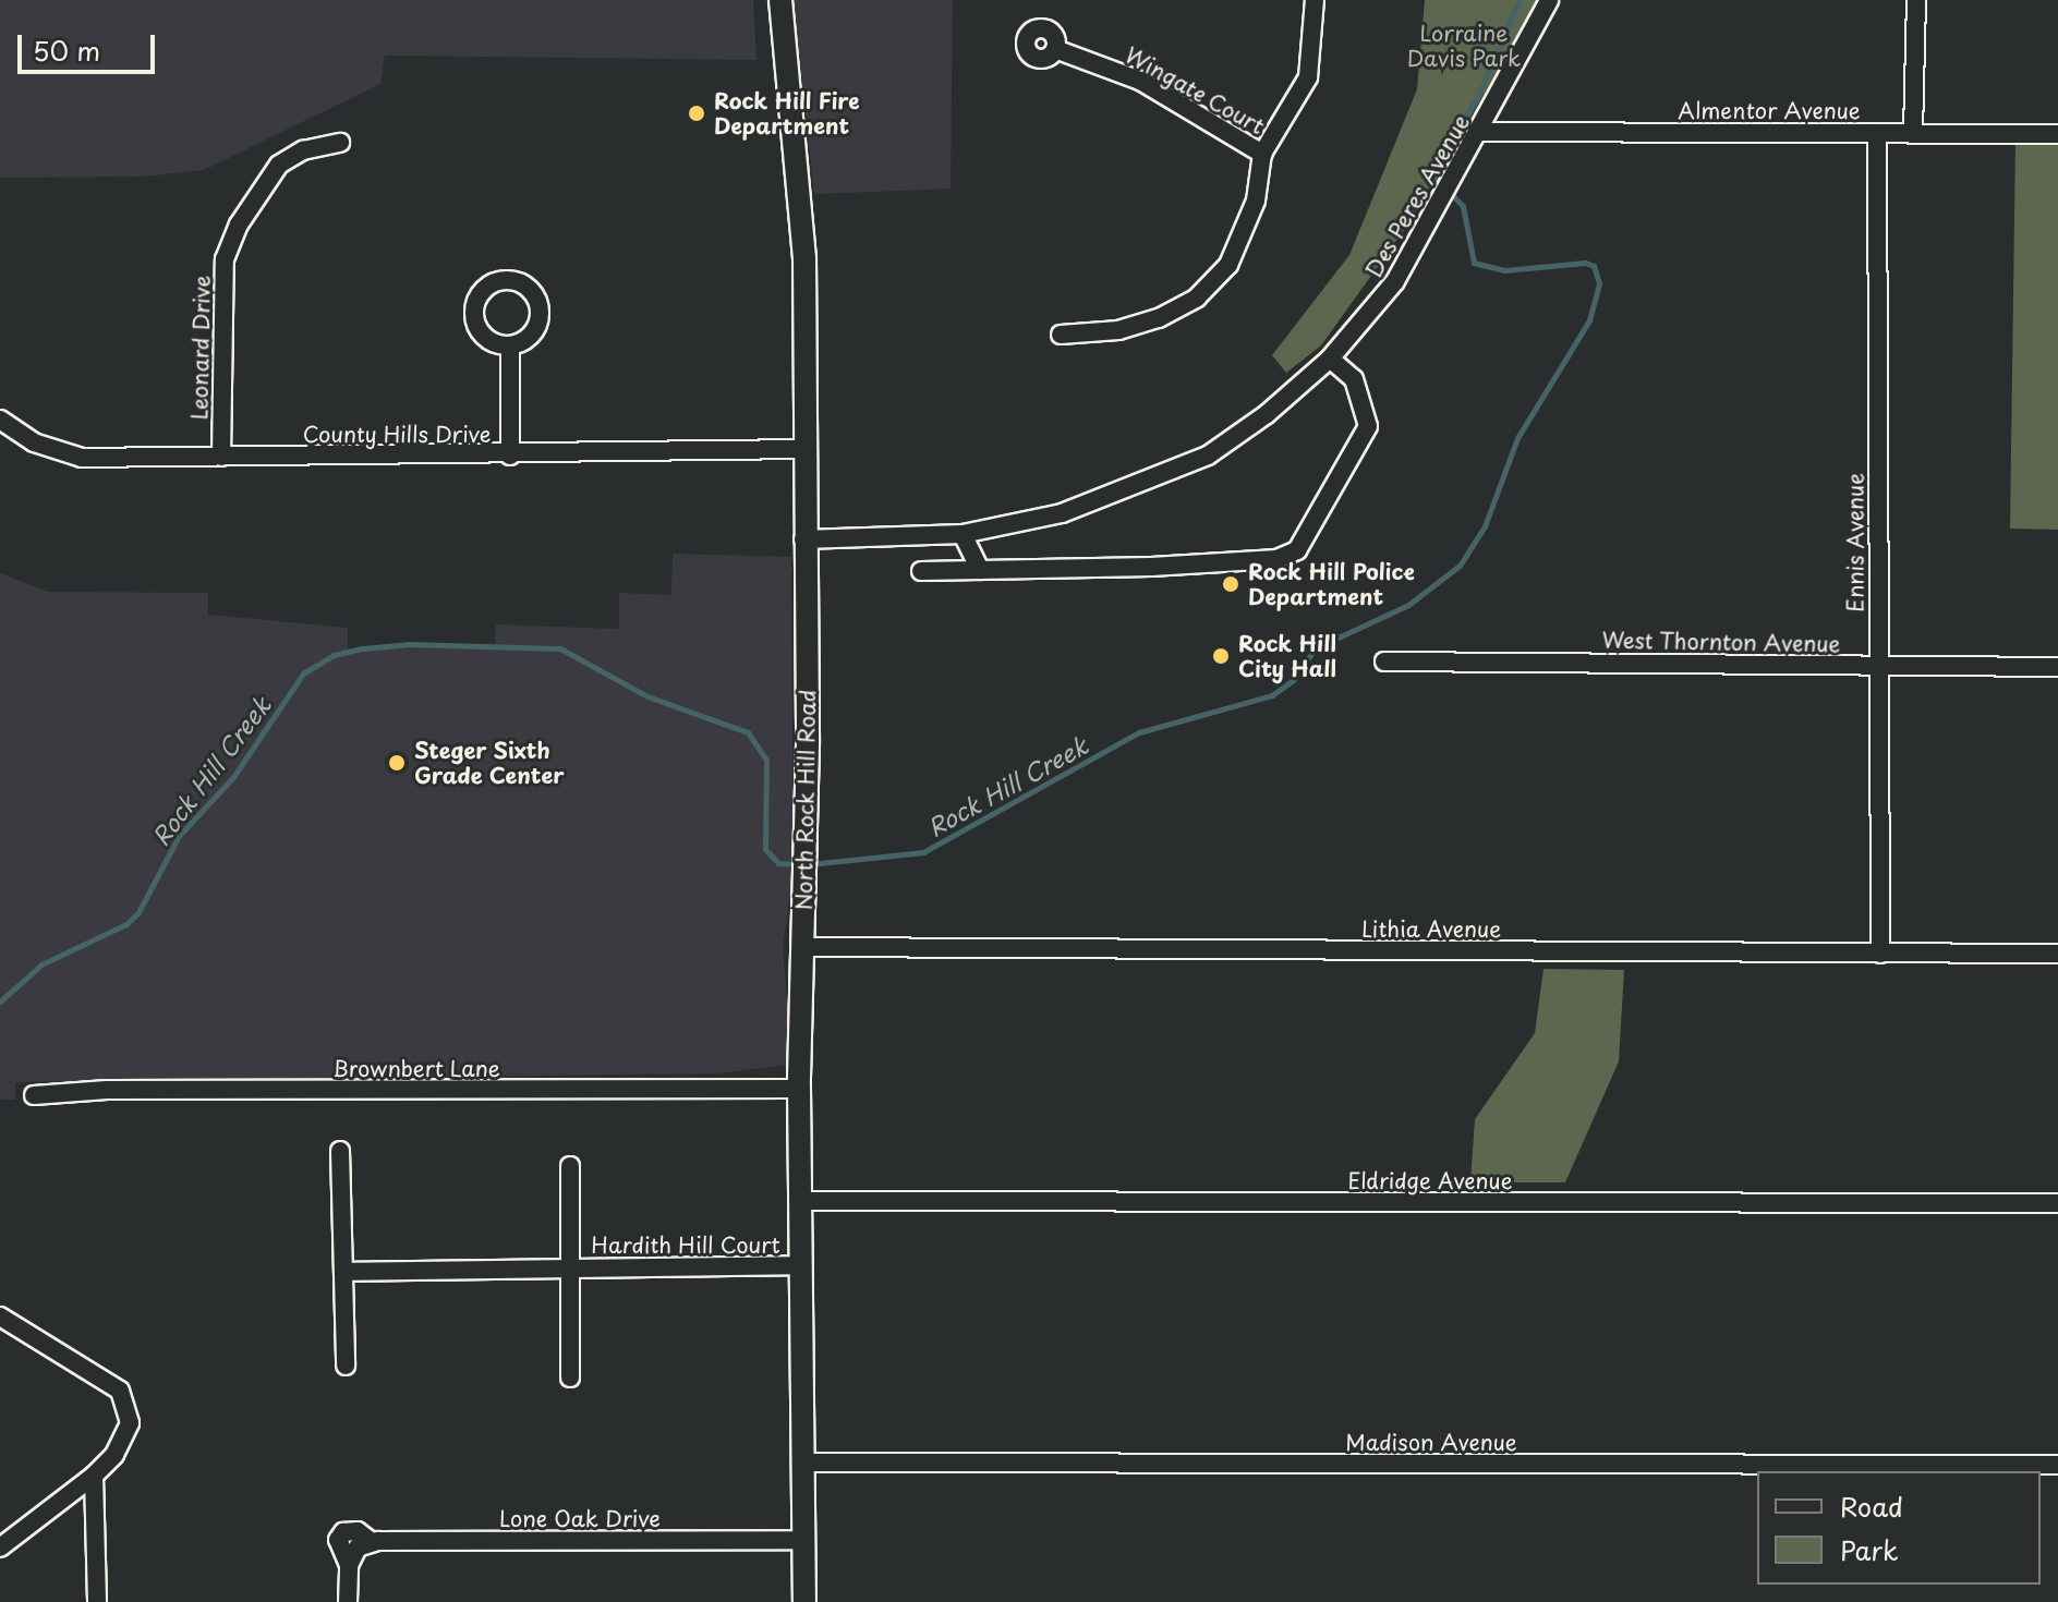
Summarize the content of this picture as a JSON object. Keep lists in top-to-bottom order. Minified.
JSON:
{"streets":{"street":["Wingate Court","Almentor Avenue","Des Peres Avenue","Leonard Drive","County Hills Drive","Ennis Avenue","West Thornton Avenue","North Rock Hill Road","Lithia Avenue","Brownbert Lane","Eldridge Avenue","Hardith Hill Court","Madison Avenue","Lone Oak Drive"]},"crossings":[["Almentor Avenue","Des Peres Avenue"],["Almentor Avenue","Ennis Avenue"],["Des Peres Avenue","North Rock Hill Road"],["Leonard Drive","County Hills Drive"],["County Hills Drive","North Rock Hill Road"],["Ennis Avenue","West Thornton Avenue"],["Ennis Avenue","Lithia Avenue"],["North Rock Hill Road","Lithia Avenue"],["North Rock Hill Road","Brownbert Lane"],["North Rock Hill Road","Eldridge Avenue"],["North Rock Hill Road","Hardith Hill Court"],["North Rock Hill Road","Madison Avenue"],["North Rock Hill Road","Lone Oak Drive"]],"water":["Rock Hill Creek"],"parks":["Lorraine Davis Park"],"places":["Rock Hill Fire Department","Rock Hill Police Department","Rock Hill City Hall","Steger Sixth Grade Center"],"legend":["Road","Park"],"scale_bar":"50 m"}
